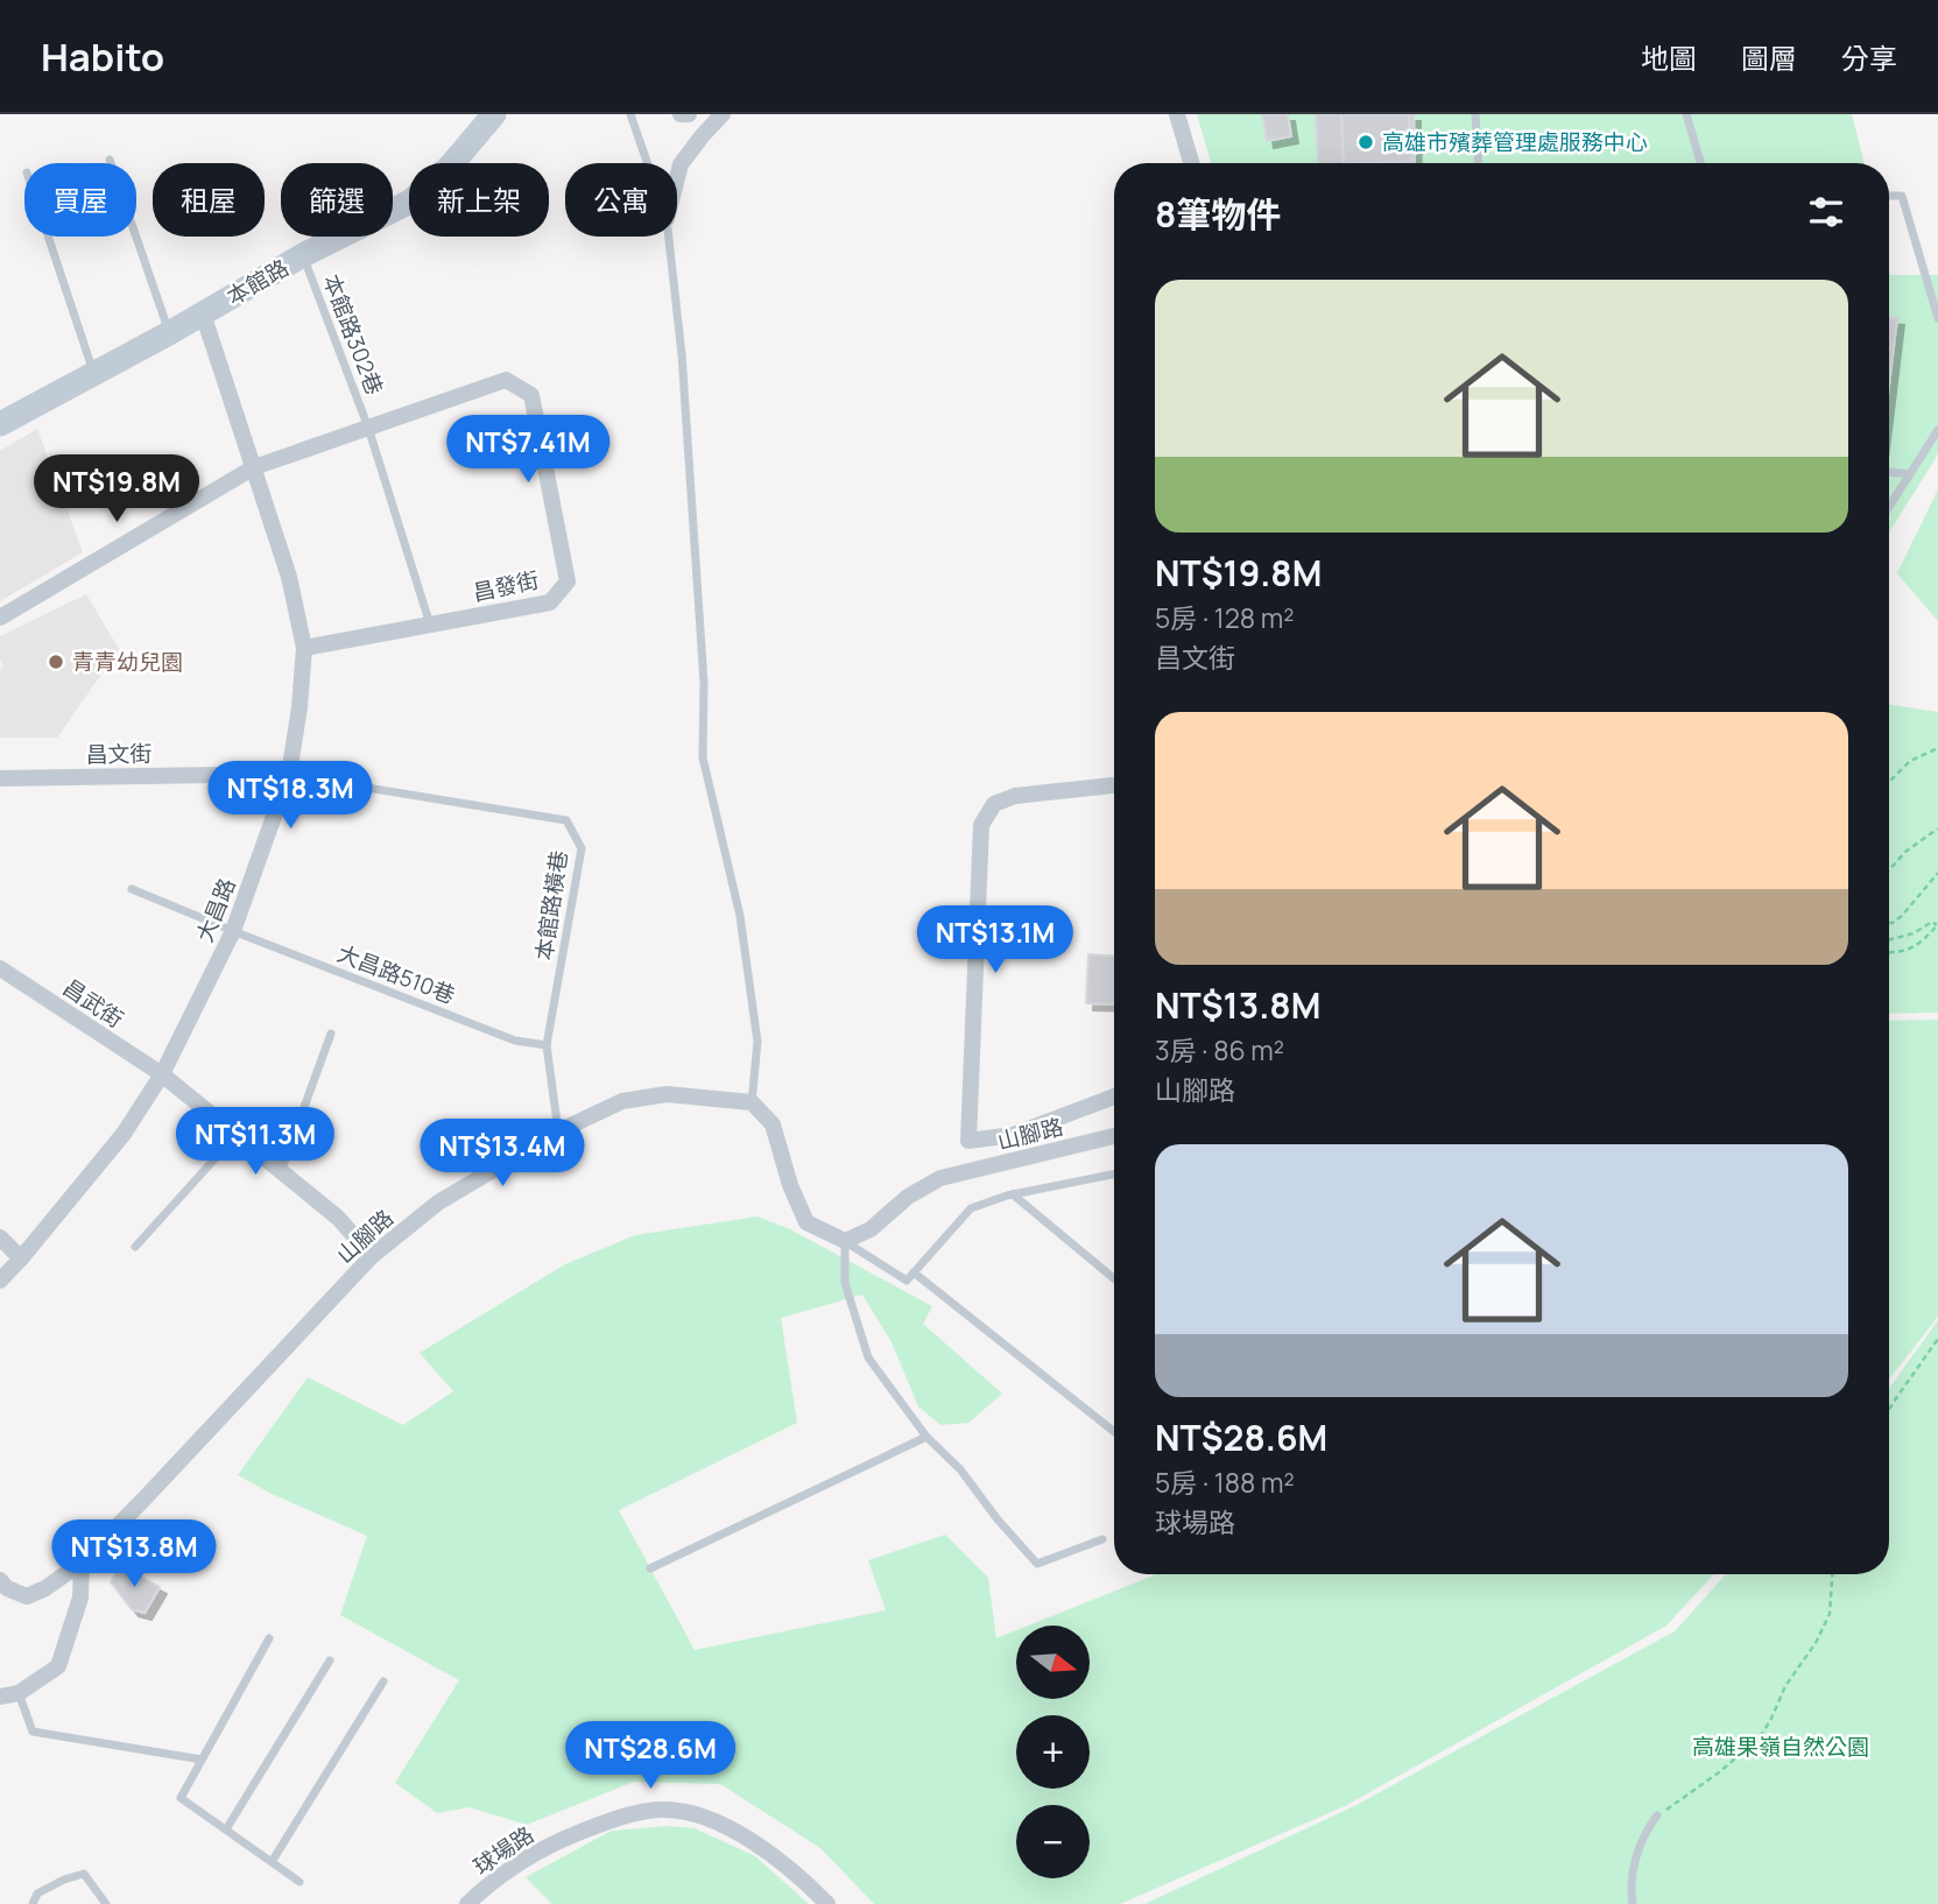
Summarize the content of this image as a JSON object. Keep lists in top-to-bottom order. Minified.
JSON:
{"streets":{"street":["本館路","昌發街","昌文街","大昌路","昌武街","山腳路","球場路"],"lane":["本館路302巷","本館路橫巷","大昌路510巷"]},"crossings":[["本館路","本館路302巷"],["本館路","大昌路"],["本館路302巷","昌發街"],["昌發街","大昌路"],["昌文街","本館路橫巷"],["昌文街","大昌路"],["本館路橫巷","大昌路"],["本館路橫巷","大昌路510巷"],["本館路橫巷","山腳路"],["大昌路","大昌路510巷"],["大昌路","昌武街"],["昌武街","山腳路"]],"parks":["高雄果嶺自然公園"],"places":["高雄市殯葬管理處服務中心","青青幼兒園"],"north":"right","page":{"header":"Habito","nav":["地圖","圖層","分享"],"chip":["買屋","租屋","篩選","新上架","公寓"],"heading":"8筆物件","list":[{"name":"NT$19.8M","note":"5房 · 128 m² · 昌文街"},{"name":"NT$13.8M","note":"3房 · 86 m² · 山腳路"},{"name":"NT$28.6M","note":"5房 · 188 m² · 球場路"}],"price":["NT$7.41M","NT$19.8M","NT$18.3M","NT$13.1M","NT$11.3M","NT$13.4M","NT$13.8M","NT$28.6M"],"map_buttons":["+","−"]}}
